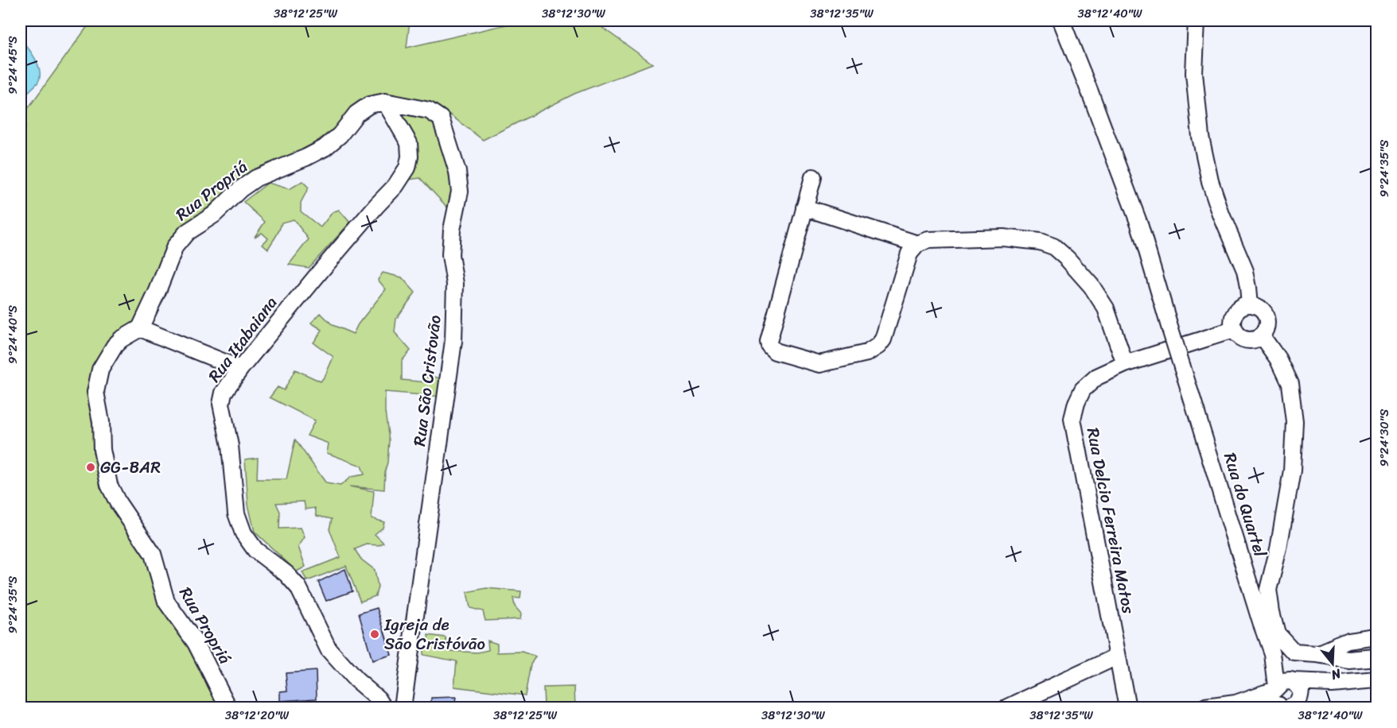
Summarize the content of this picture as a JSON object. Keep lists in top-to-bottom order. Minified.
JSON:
{"streets":{"street":["Rua Propriá","Rua Itabaiana","Rua São Cristovão","Rua do Quartel","Rua Delcio Ferreira Matos"]},"crossings":[["Rua Propriá","Rua Itabaiana"],["Rua Propriá","Rua São Cristovão"],["Rua Itabaiana","Rua São Cristovão"],["Rua do Quartel","Rua Delcio Ferreira Matos"]],"places":["GG-BAR","Igreja de São Cristóvão"],"north":"bottom","coordinates":["38°12'25\"W","38°12'30\"W","38°12'35\"W","38°12'40\"W","9°24'45\"S","9°24'35\"S","9°24'40\"S","9°24'30\"S","38°12'20\"W"]}
